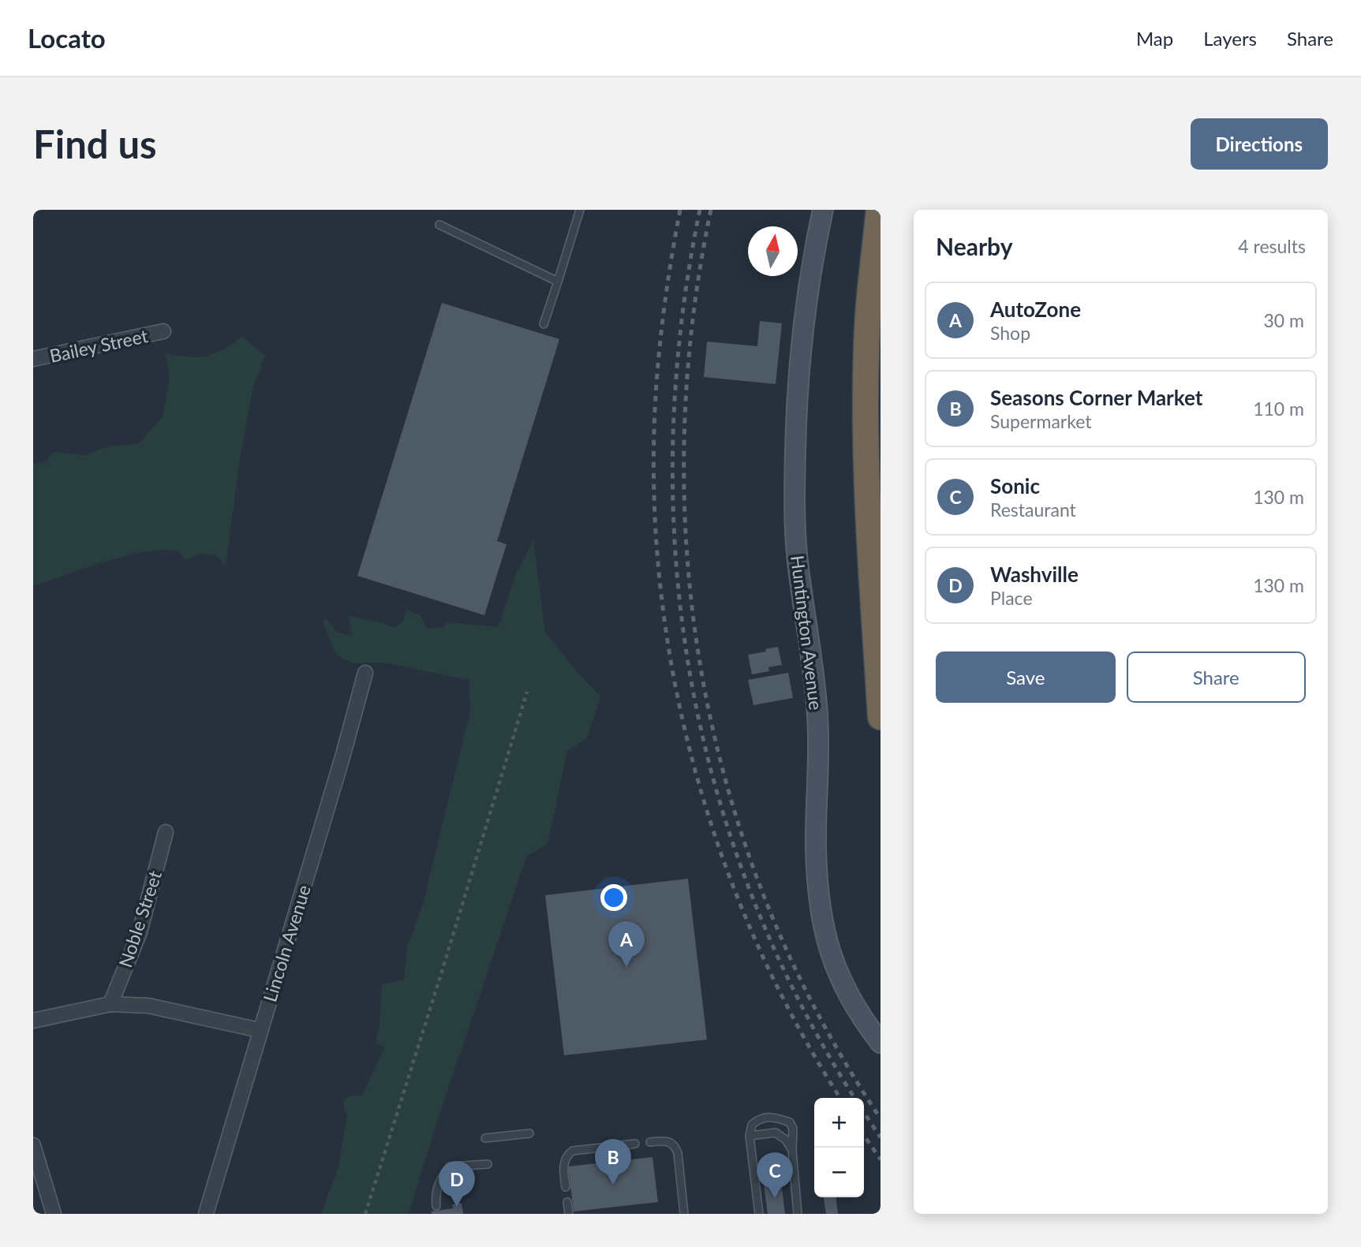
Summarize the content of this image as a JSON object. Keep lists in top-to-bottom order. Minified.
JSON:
{"streets":{"main road":["Huntington Avenue"],"street":["Bailey Street","Noble Street","Lincoln Avenue"]},"north":"top","page":{"header":"Locato","nav":["Map","Layers","Share"],"buttons":["Directions",["Save","Share"]],"title":"Find us","heading":["Nearby","4 results"],"list":[{"mark":"A","name":"AutoZone","note":"Shop","value":"30 m"},{"mark":"B","name":"Seasons Corner Market","note":"Supermarket","value":"110 m"},{"mark":"C","name":"Sonic","note":"Restaurant","value":"130 m"},{"mark":"D","name":"Washville","note":"Place","value":"130 m"}],"pins":["A","B","C","D"],"map_buttons":["+","−"]}}
